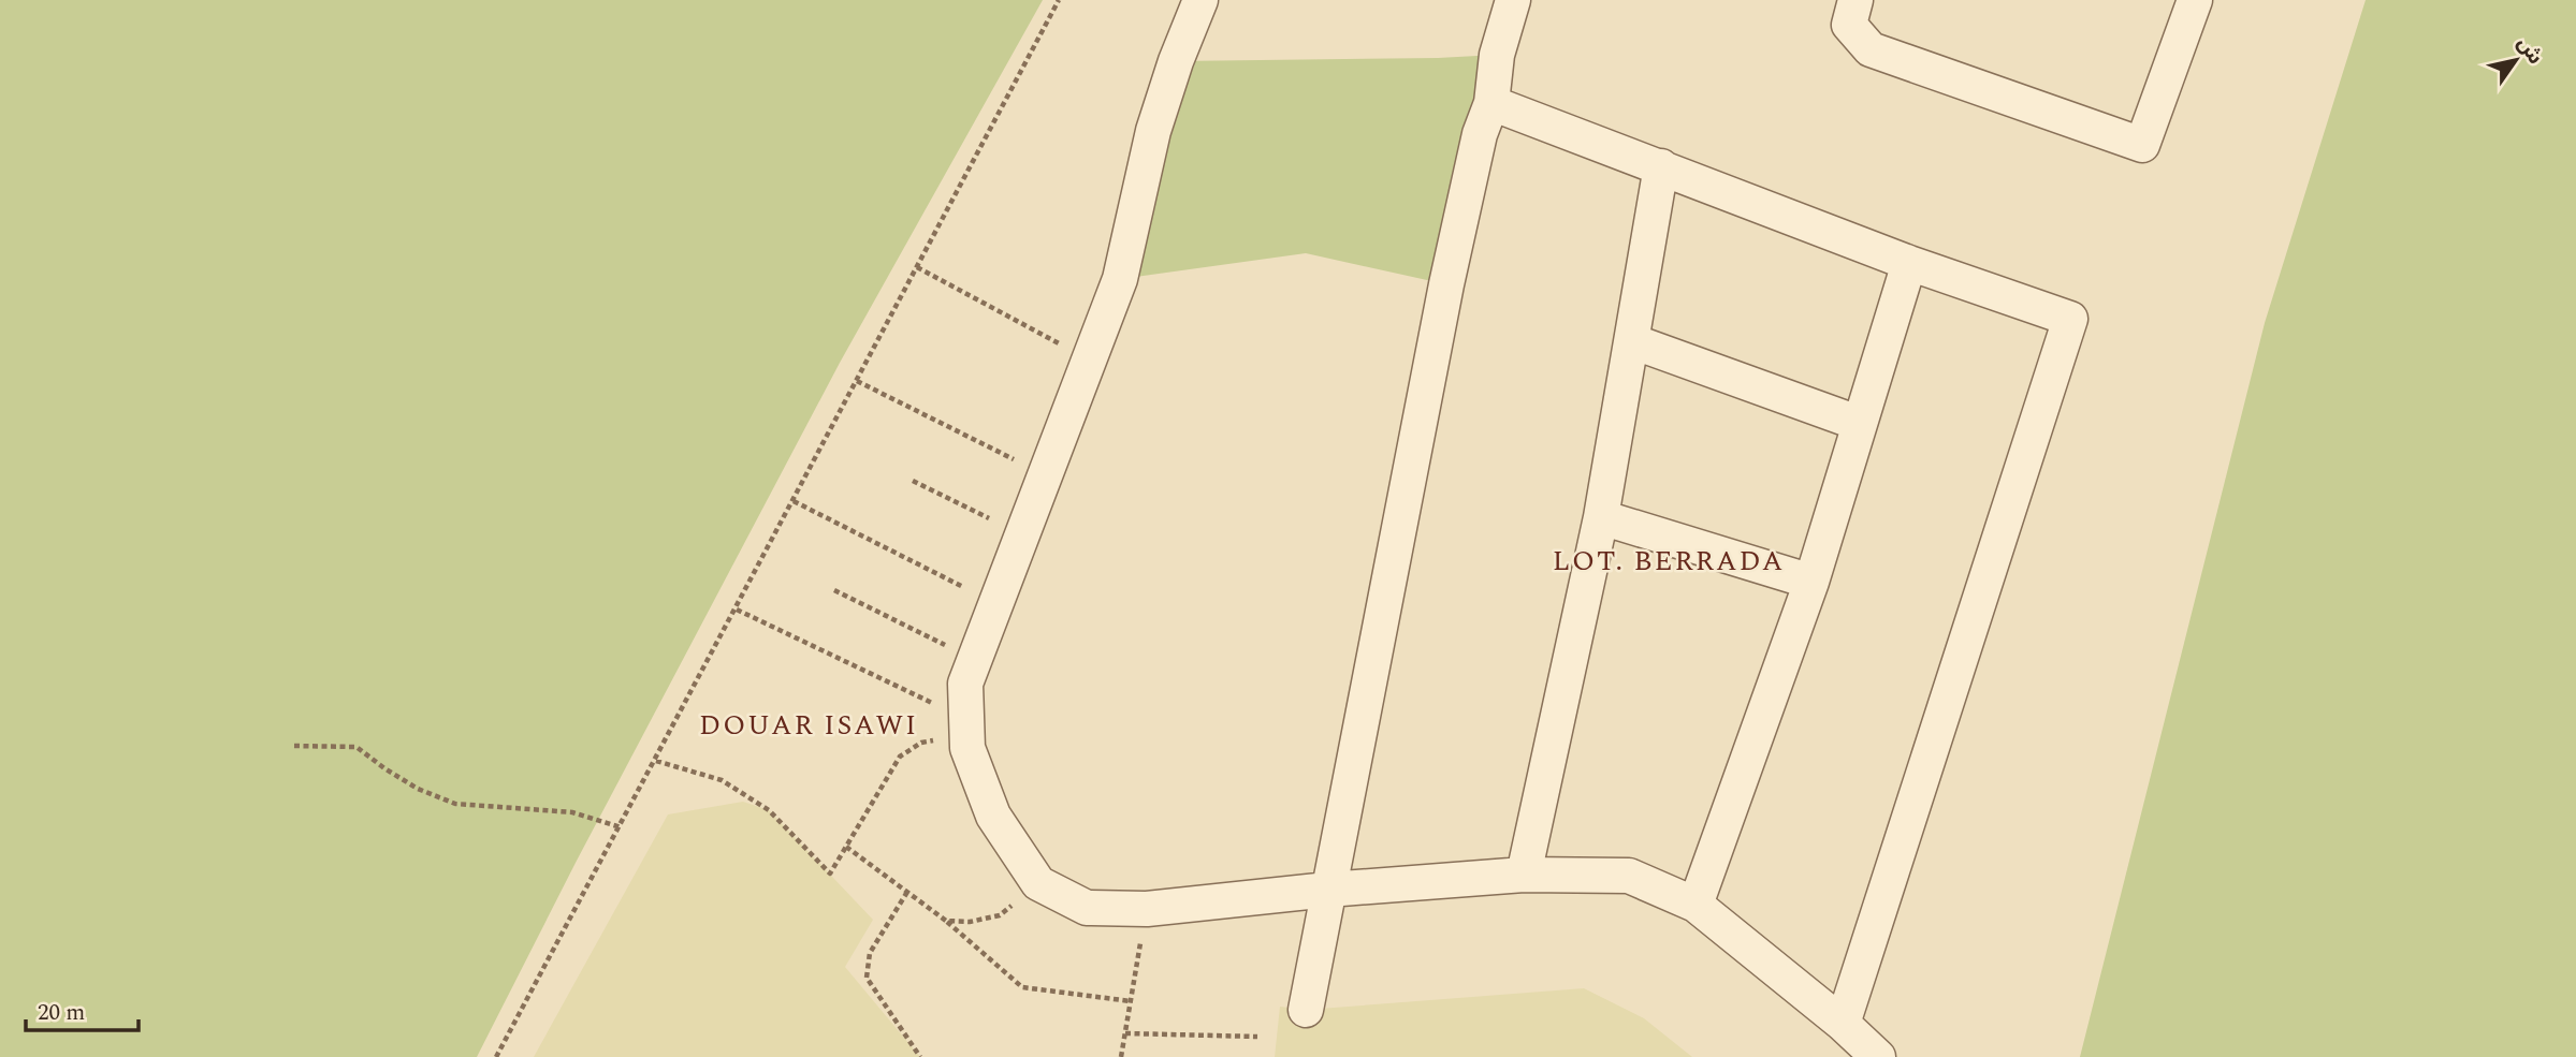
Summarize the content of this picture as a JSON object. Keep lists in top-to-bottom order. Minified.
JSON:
{"districts":["LOT. BERRADA","DOUAR ISAWI"],"scale_bar":"20 m","north":"top right"}
